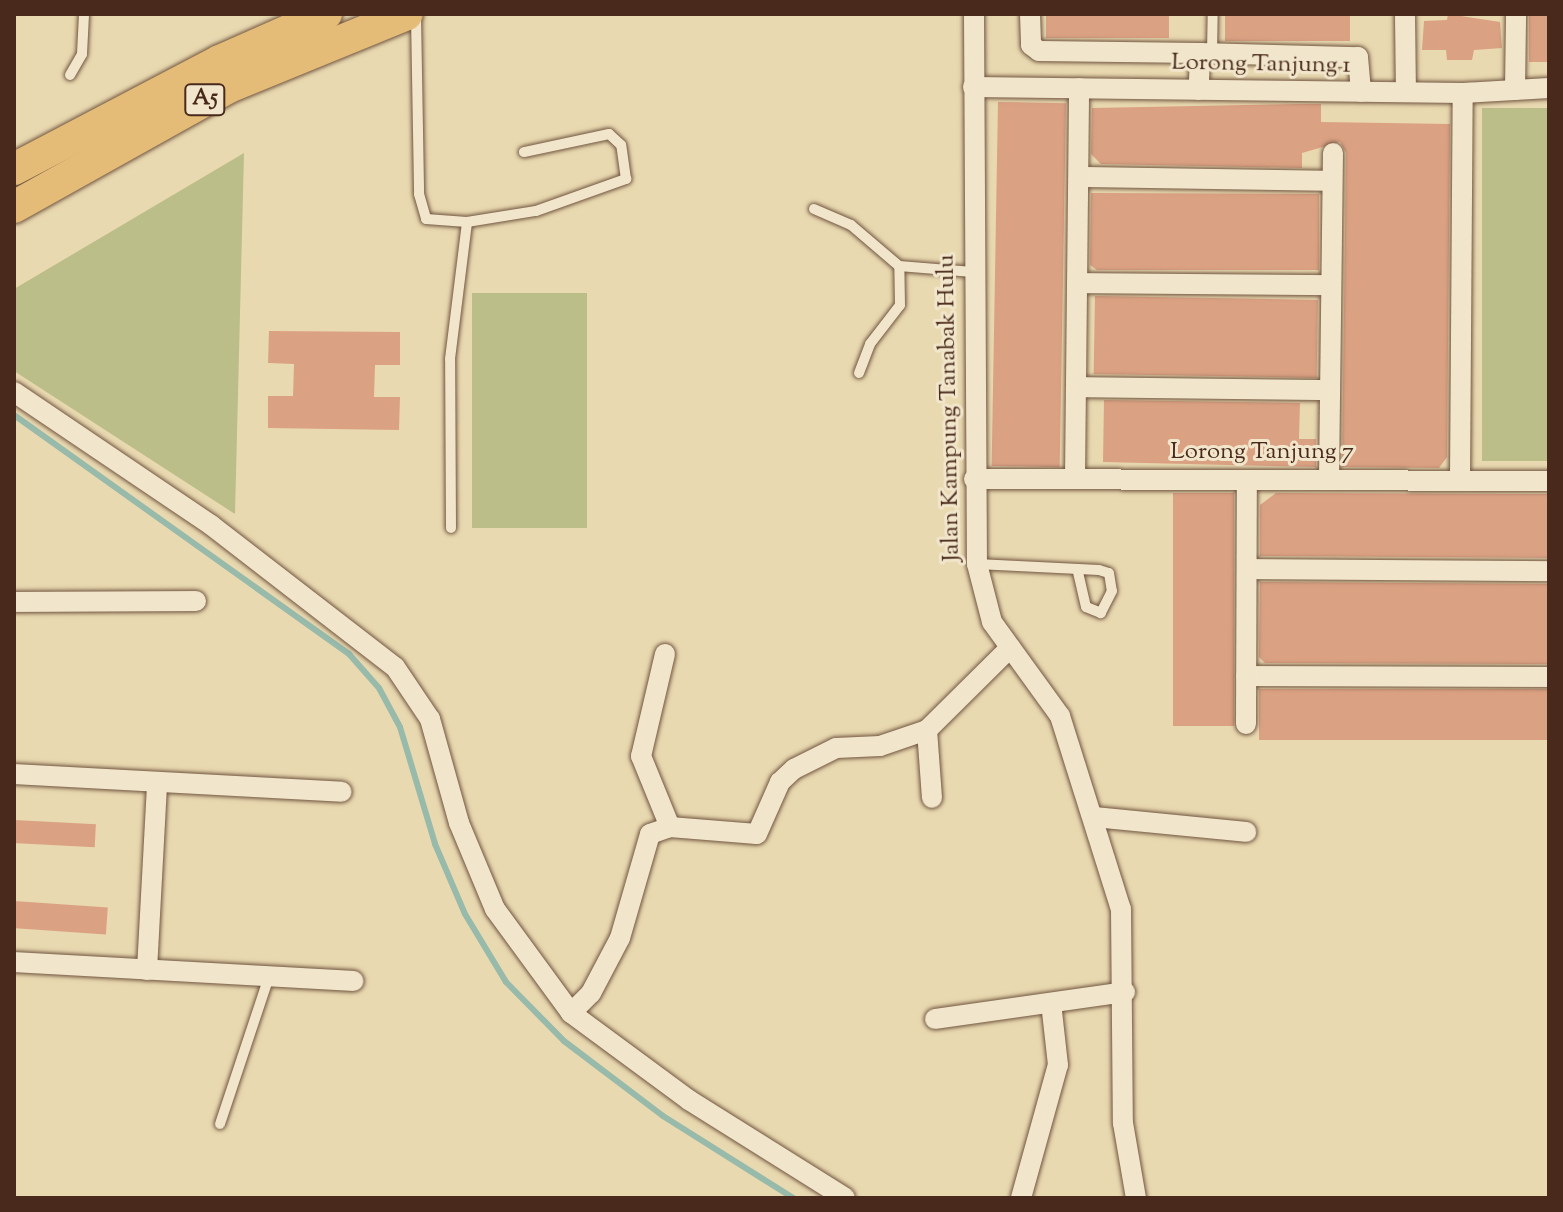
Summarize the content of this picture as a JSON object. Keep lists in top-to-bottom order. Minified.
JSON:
{"streets":{"highway":["A5"],"street":["Lorong Tanjung 1","Jalan Kampung Tanabak Hulu","Lorong Tanjung 7"]},"crossings":[["Lorong Tanjung 1","Jalan Kampung Tanabak Hulu"],["Jalan Kampung Tanabak Hulu","Lorong Tanjung 7"]]}
